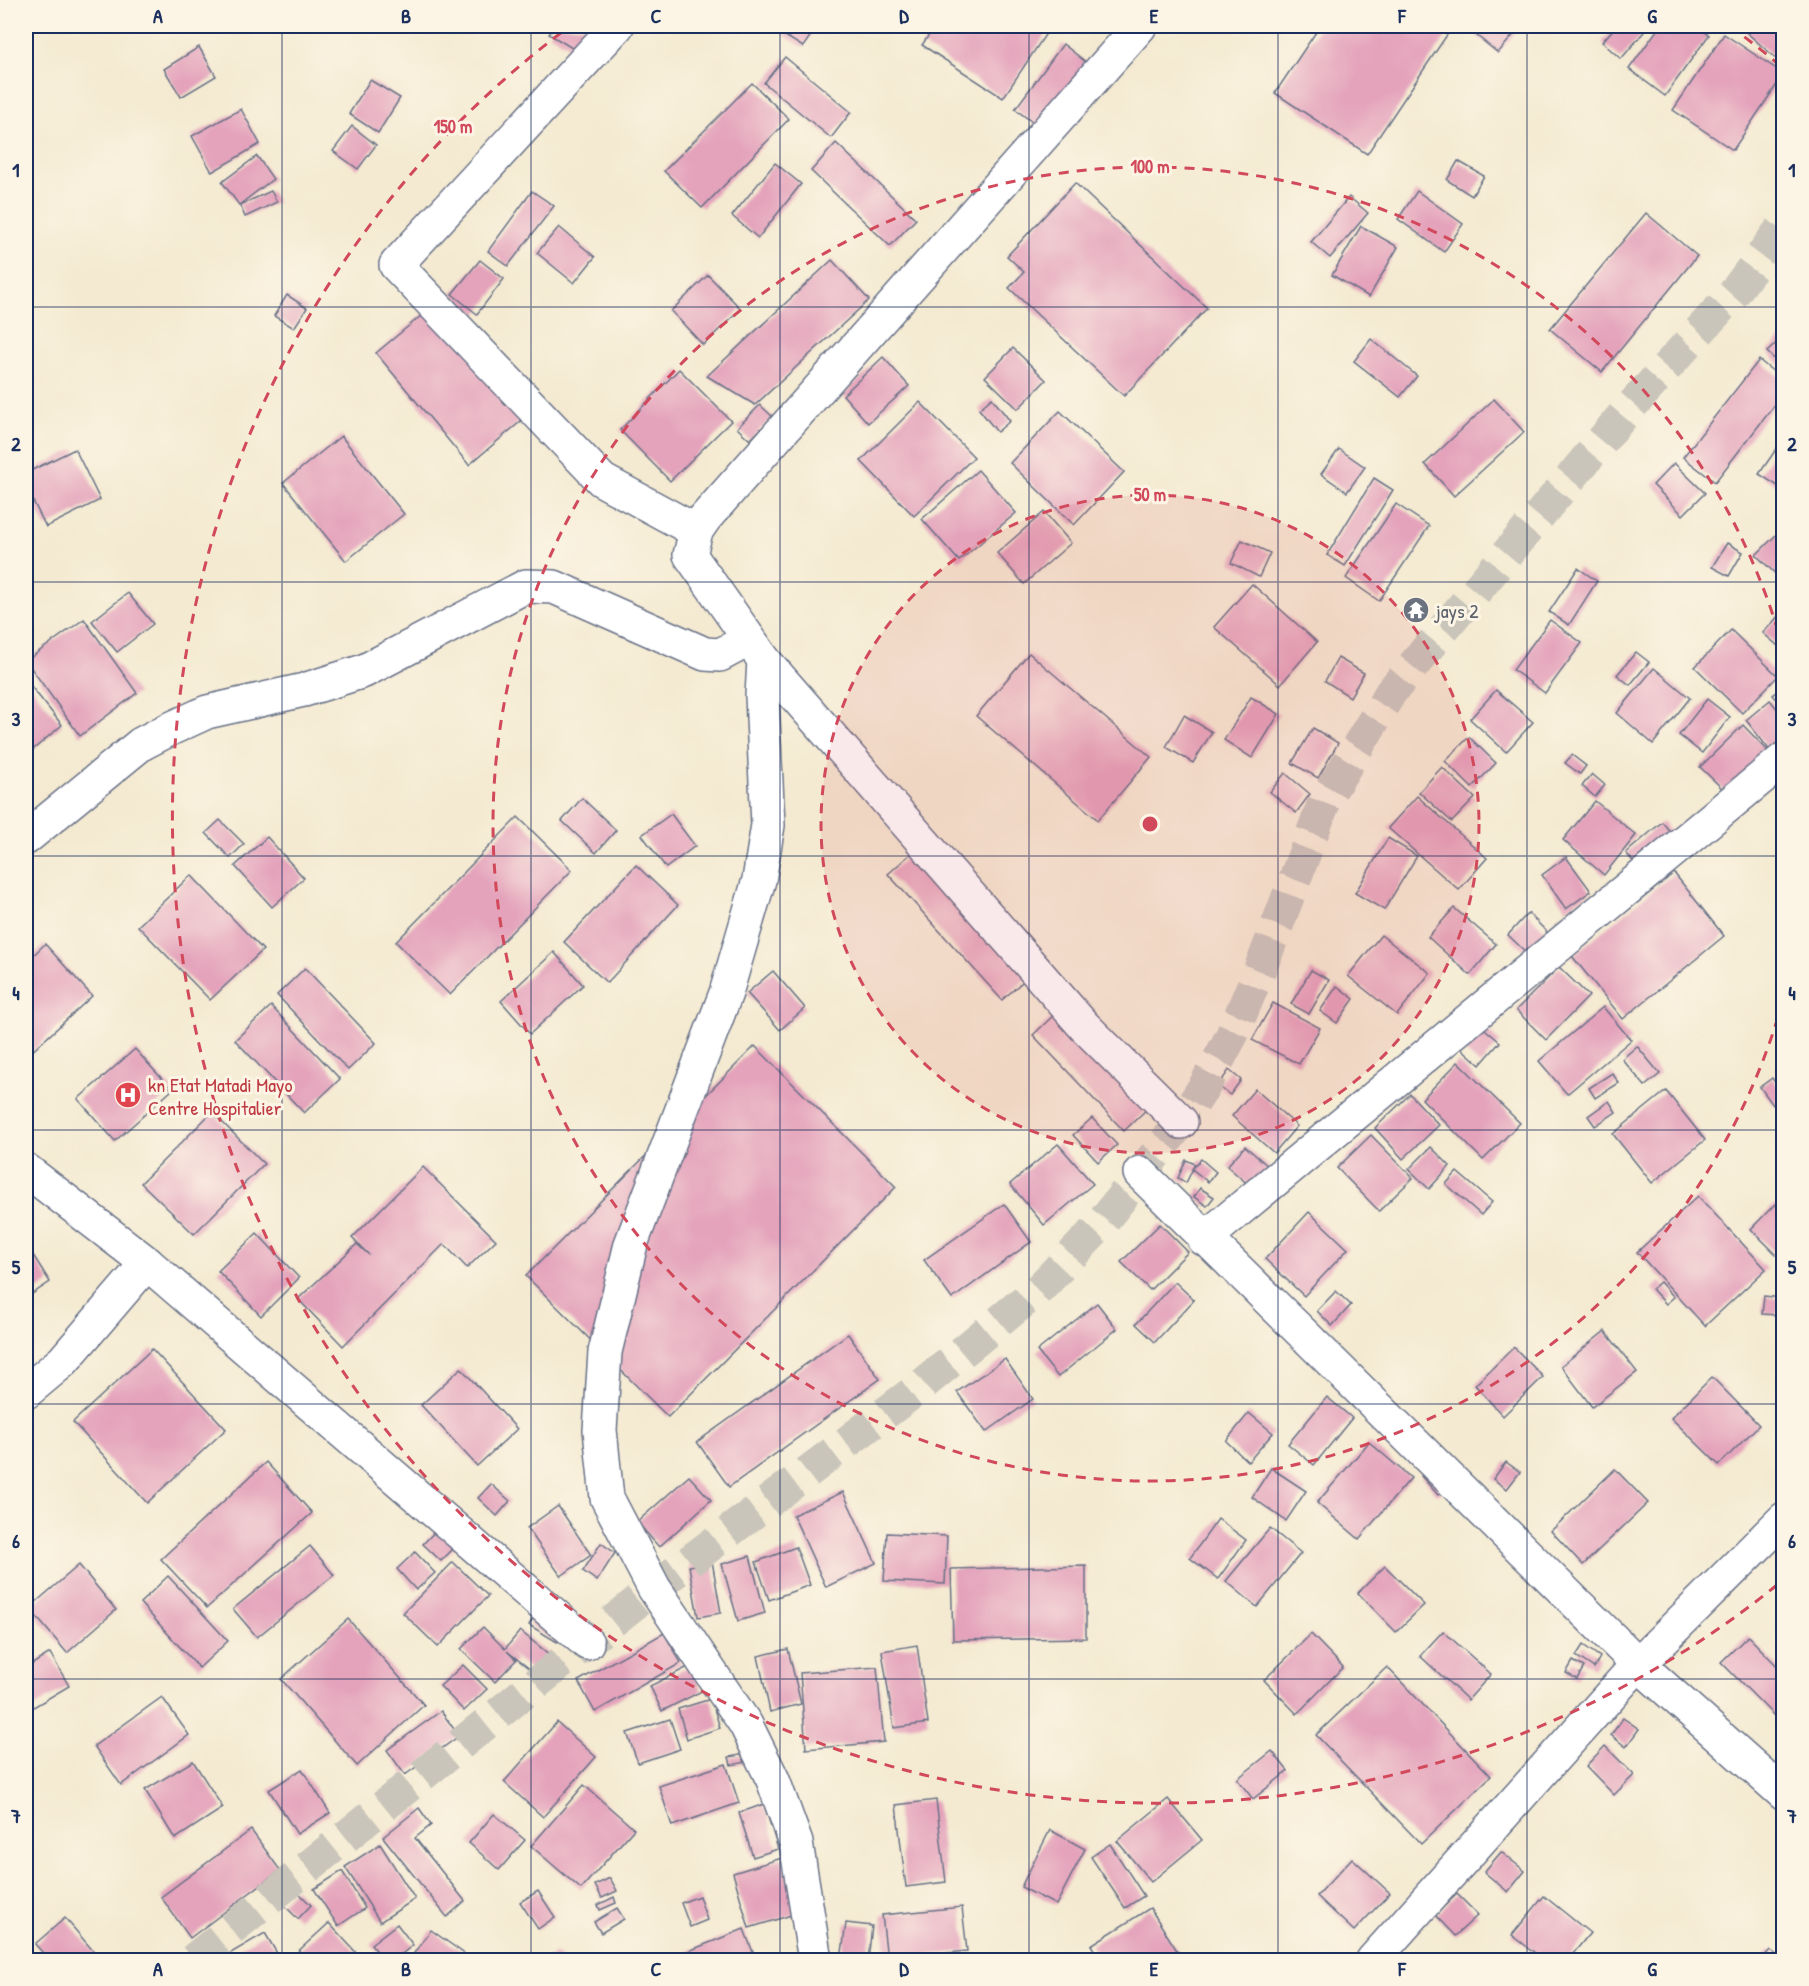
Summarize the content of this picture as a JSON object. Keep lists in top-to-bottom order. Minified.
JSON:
{"places":{"temple":["jays 2"],"hospital":["kn Etat Matadi Mayo Centre Hospitalier"]},"grid":{"columns":["A","B","C","D","E","F","G"],"rows":["1","2","3","4","5","6","7"]},"rings":["150 m","100 m","50 m"]}
